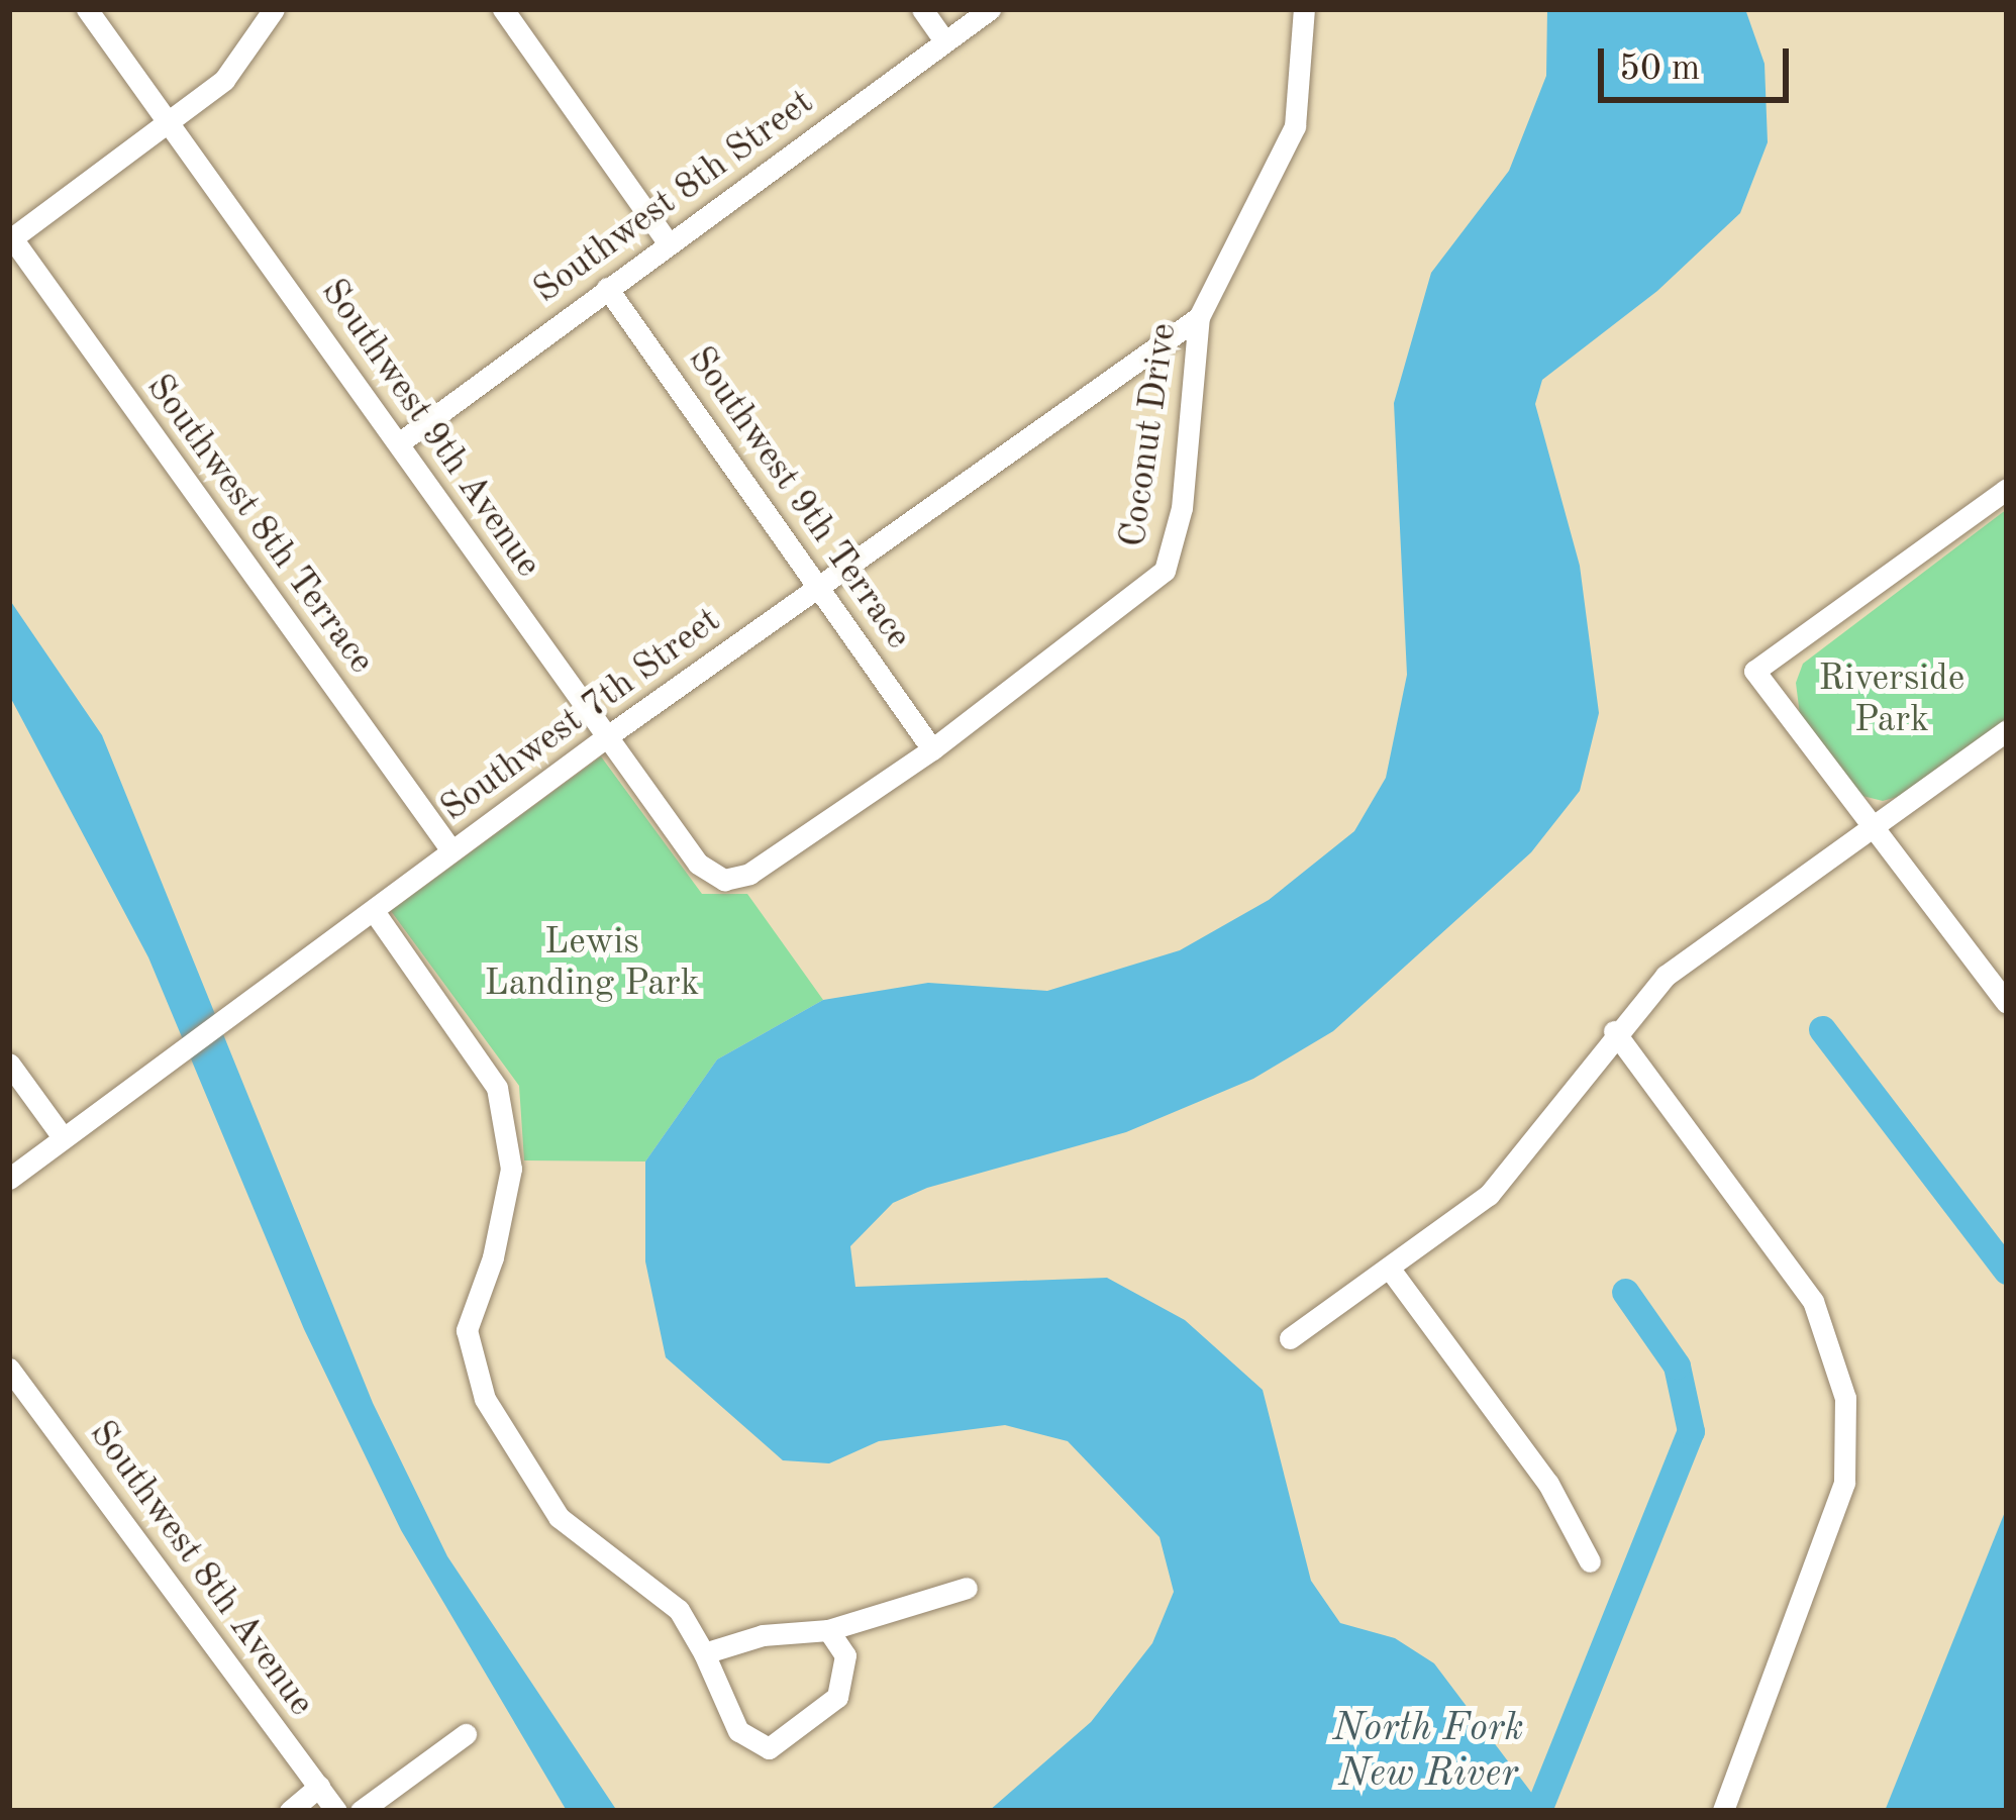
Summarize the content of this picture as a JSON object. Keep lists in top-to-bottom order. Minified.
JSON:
{"streets":{"street":["Southwest 8th Street","Southwest 9th Avenue","Coconut Drive","Southwest 9th Terrace","Southwest 8th Terrace","Southwest 7th Street","Southwest 8th Avenue"]},"crossings":[["Southwest 8th Street","Southwest 9th Avenue"],["Southwest 8th Street","Southwest 9th Terrace"],["Southwest 9th Avenue","Coconut Drive"],["Southwest 9th Avenue","Southwest 7th Street"],["Coconut Drive","Southwest 9th Terrace"],["Coconut Drive","Southwest 7th Street"],["Southwest 9th Terrace","Southwest 7th Street"],["Southwest 8th Terrace","Southwest 7th Street"]],"water":["North Fork New River"],"parks":["Riverside Park","Lewis Landing Park"],"scale_bar":"50 m"}
